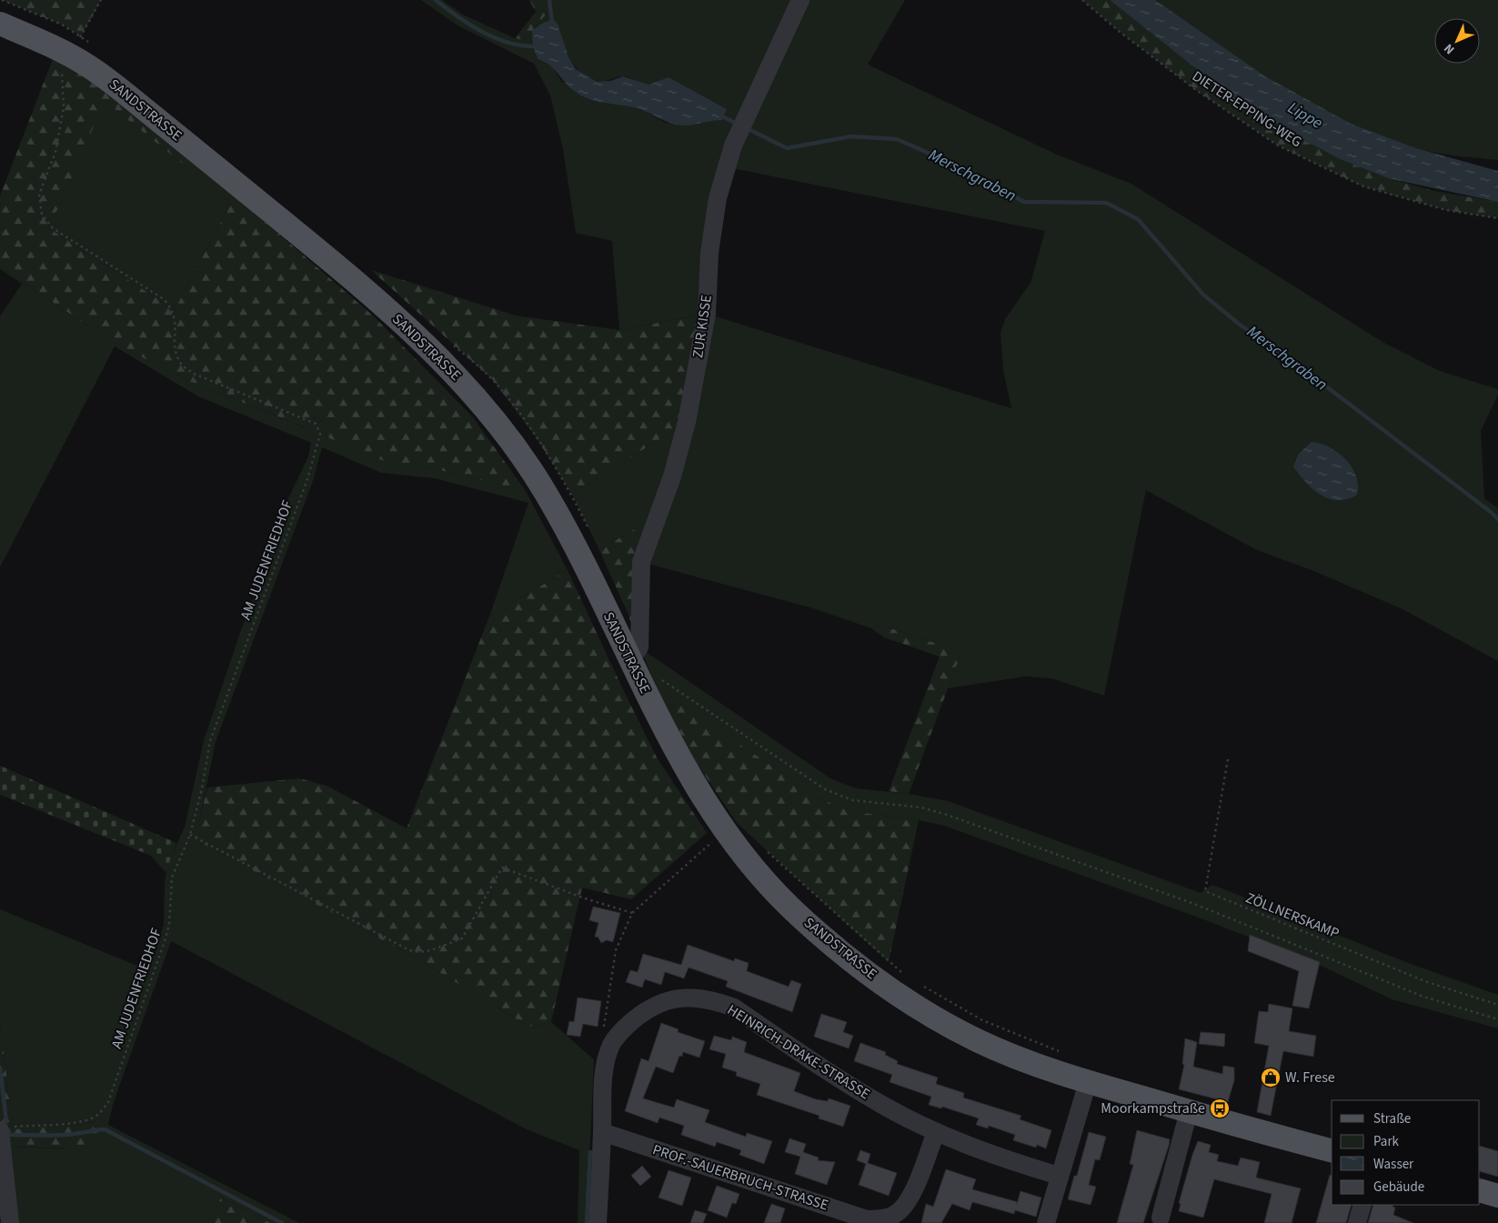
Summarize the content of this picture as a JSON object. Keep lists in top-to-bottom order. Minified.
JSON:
{"streets":{"main road":["SANDSTRASSE"],"street":["ZUR KISSE","HEINRICH-DRAKE-STRASSE","PROF.-SAUERBRUCH-STRASSE"],"path":["DIETER-EPPING-WEG","AM JUDENFRIEDHOF","ZÖLLNERSKAMP"]},"crossings":[["SANDSTRASSE","ZUR KISSE"],["SANDSTRASSE","AM JUDENFRIEDHOF"],["HEINRICH-DRAKE-STRASSE","PROF.-SAUERBRUCH-STRASSE"]],"water":["Lippe","Merschgraben"],"places":{"shop":["W. Frese"],"bus stop":["Moorkampstraße"]},"legend":["Straße","Park","Wasser","Gebäude"],"north":"bottom left"}
